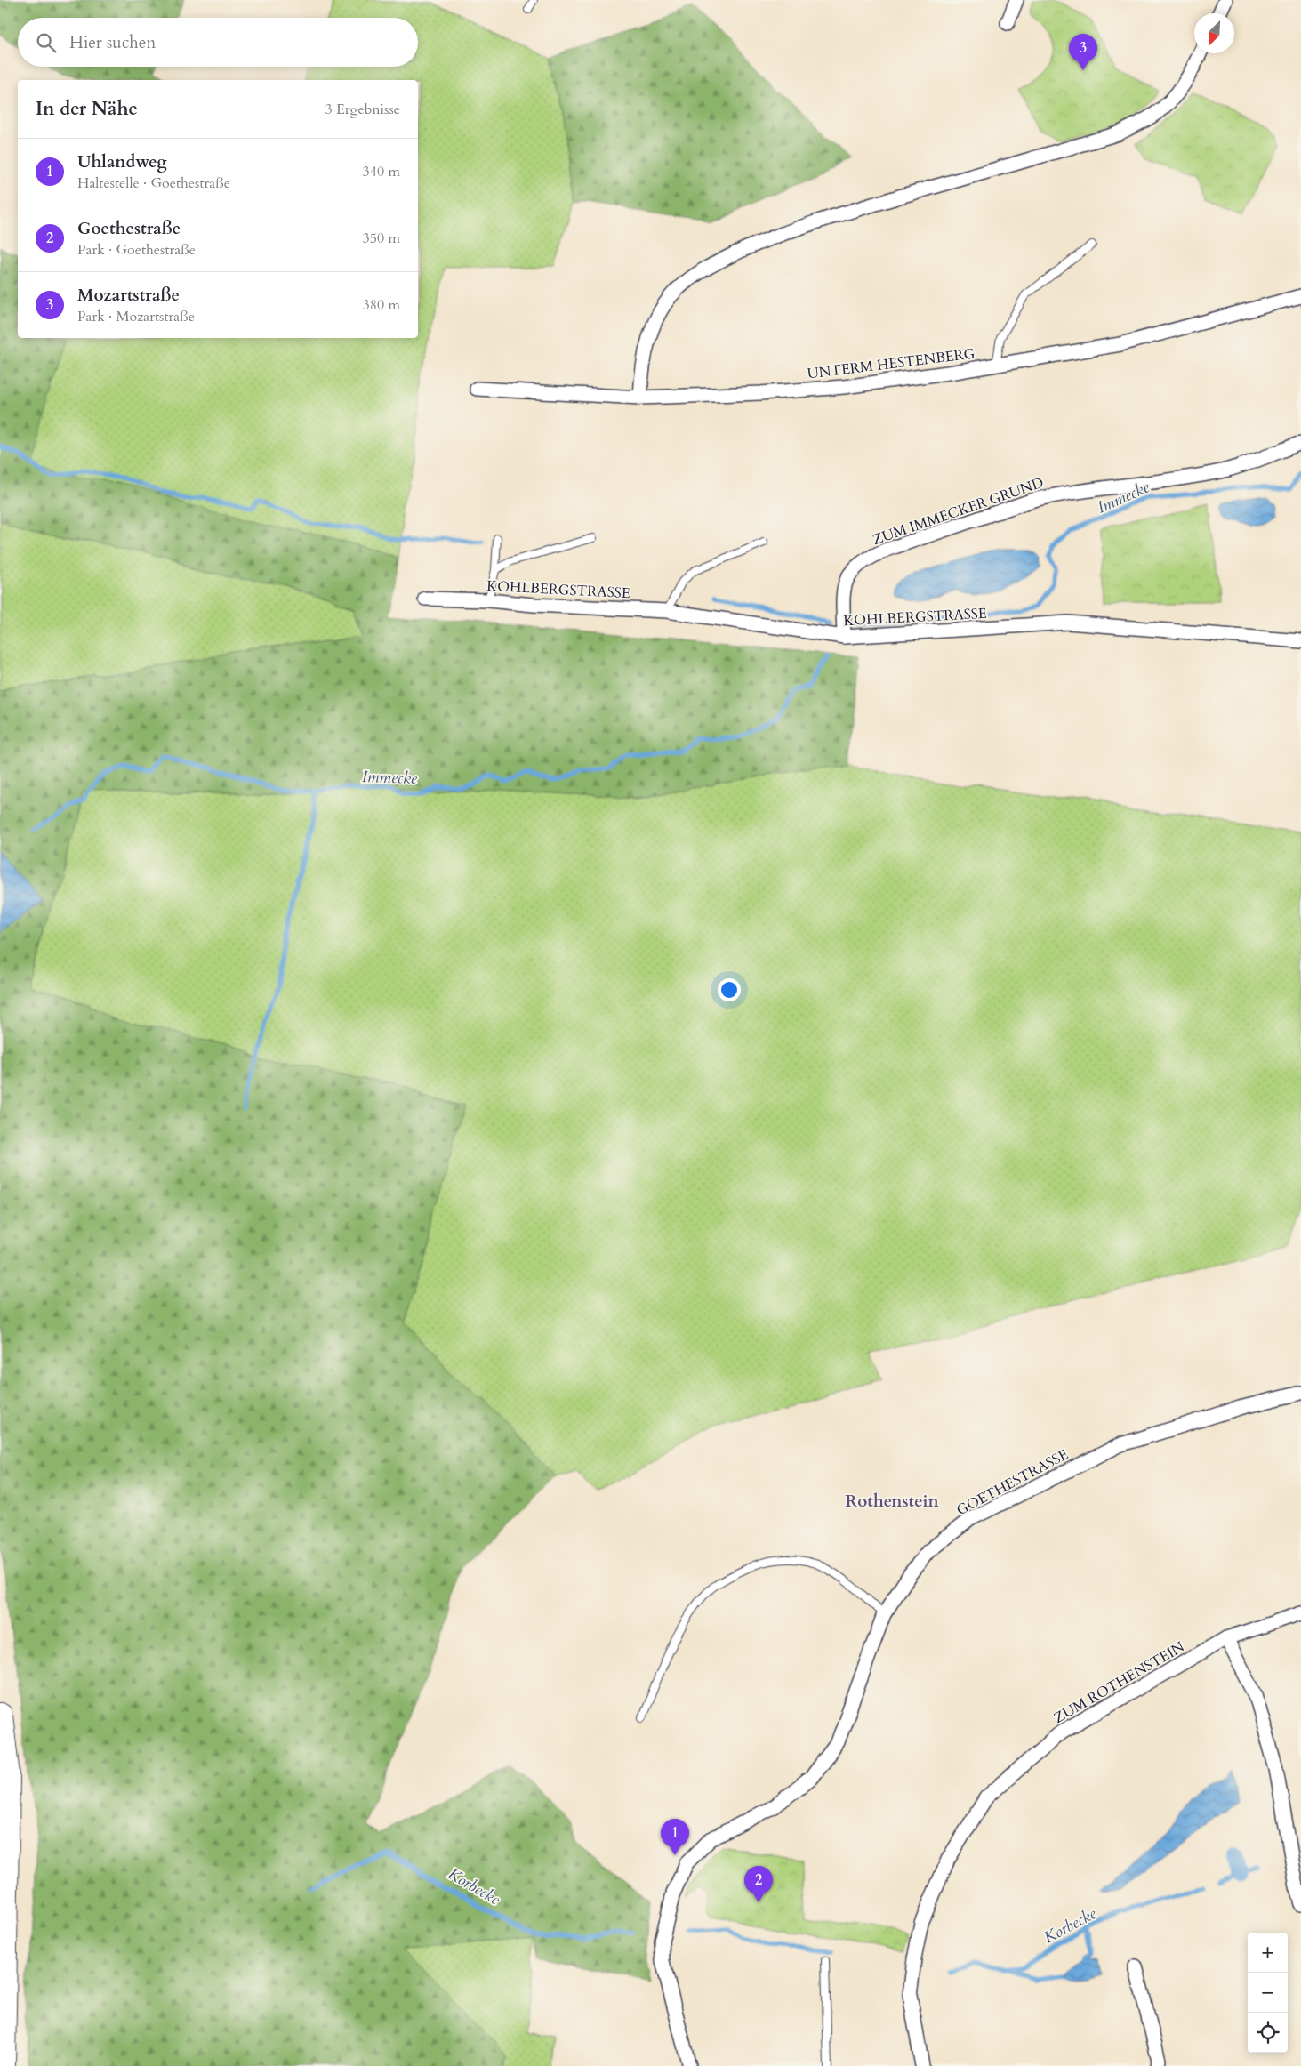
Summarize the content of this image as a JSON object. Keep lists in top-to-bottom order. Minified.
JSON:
{"streets":{"street":["UNTERM HESTENBERG","ZUM IMMECKER GRUND","KOHLBERGSTRASSE","GOETHESTRASSE","ZUM ROTHENSTEIN"]},"crossings":[["ZUM IMMECKER GRUND","KOHLBERGSTRASSE"]],"districts":["Rothenstein"],"water":["Immecke","Korbecke"],"north":"bottom left","page":{"search":"Hier suchen","pins":["3","1","2"],"heading":["In der Nähe","3 Ergebnisse"],"list":[{"mark":"1","name":"Uhlandweg","note":"Haltestelle · Goethestraße","value":"340 m"},{"mark":"2","name":"Goethestraße","note":"Park · Goethestraße","value":"350 m"},{"mark":"3","name":"Mozartstraße","note":"Park · Mozartstraße","value":"380 m"}],"map_buttons":["+","−"]}}
